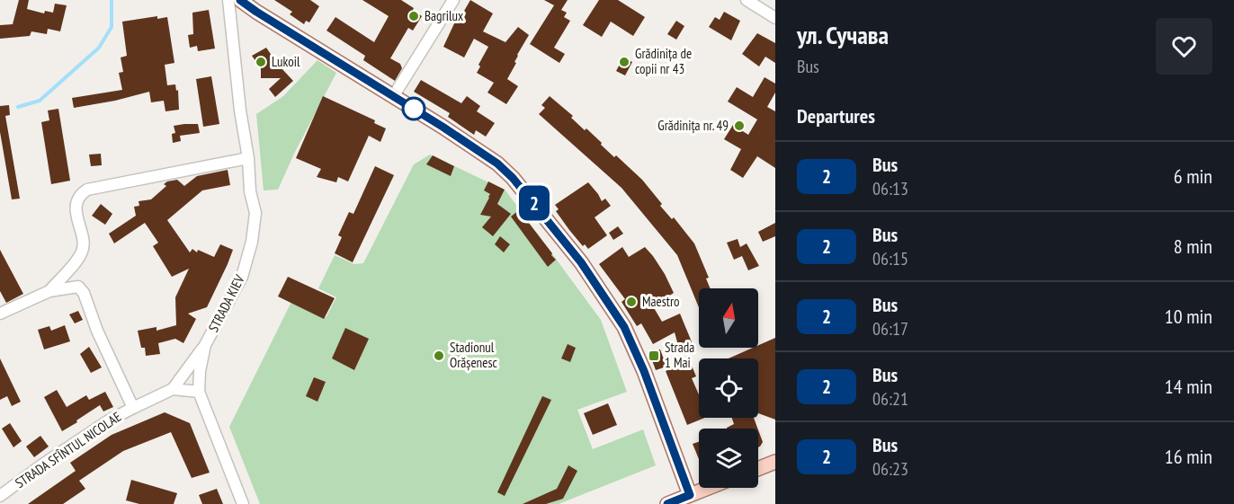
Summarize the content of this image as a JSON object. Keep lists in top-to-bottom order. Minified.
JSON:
{"streets":{"street":["STRADA KIEV","STRADA SFÎNTUL NICOLAE"]},"places":{"other":["Bagrilux","Lukoil","Grădinița de copii nr 43","Grădinița nr. 49","Maestro","Stadionul Orășenesc"],"transit":["Strada 1 Mai"]},"lines":["bus line 2"],"north":"top","page":{"on_map":"2","heading":[["ул. Сучава","Bus"],"Departures"],"list":[{"mark":"2","name":"Bus","note":"06:13","value":"6 min"},{"mark":"2","name":"Bus","note":"06:15","value":"8 min"},{"mark":"2","name":"Bus","note":"06:17","value":"10 min"},{"mark":"2","name":"Bus","note":"06:21","value":"14 min"},{"mark":"2","name":"Bus","note":"06:23","value":"16 min"}]}}
